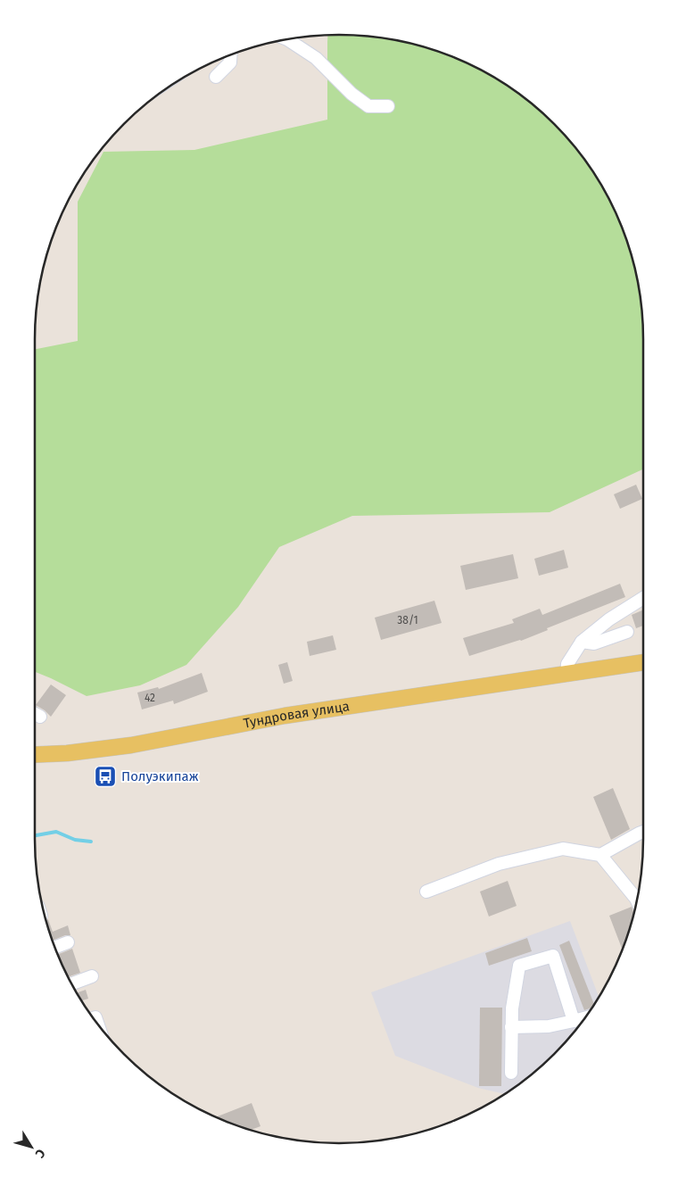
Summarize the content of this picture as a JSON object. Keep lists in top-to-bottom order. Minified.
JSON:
{"streets":{"main road":["Тундровая улица"]},"places":{"bus stop":["Полуэкипаж"]},"house_numbers":["38/1","42"],"north":"bottom right"}
